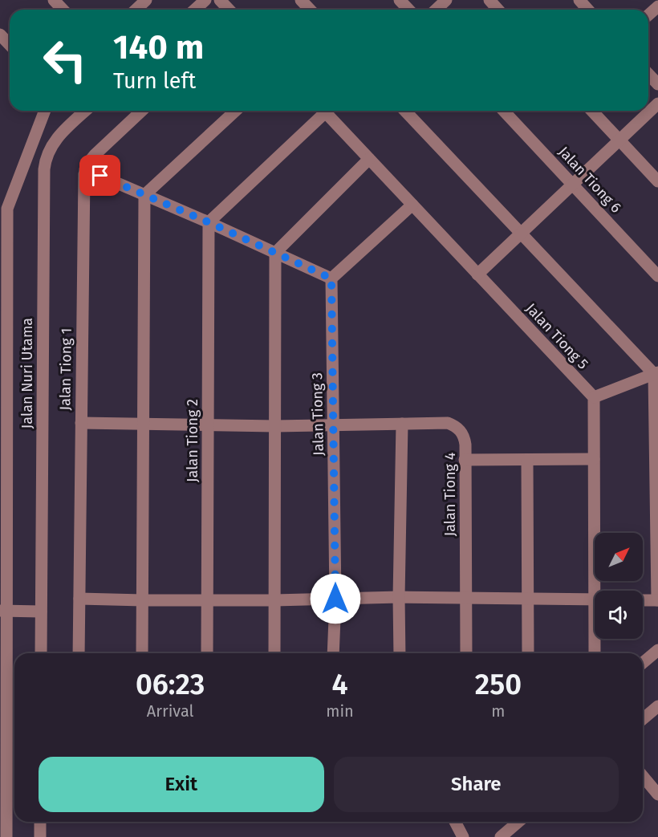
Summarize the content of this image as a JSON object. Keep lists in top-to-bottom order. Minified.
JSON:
{"streets":{"street":["Jalan Tiong 6","Jalan Tiong 5","Jalan Tiong 1","Jalan Nuri Utama","Jalan Tiong 3","Jalan Tiong 2","Jalan Tiong 4"]},"crossings":[["Jalan Tiong 1","Jalan Tiong 4"],["Jalan Tiong 3","Jalan Tiong 4"],["Jalan Tiong 2","Jalan Tiong 4"]],"north":"top right","page":{"turn":["140 m","Turn left"],"eta":["06:23","Arrival","4","min","250","m"],"buttons":["Exit","Share"]}}
